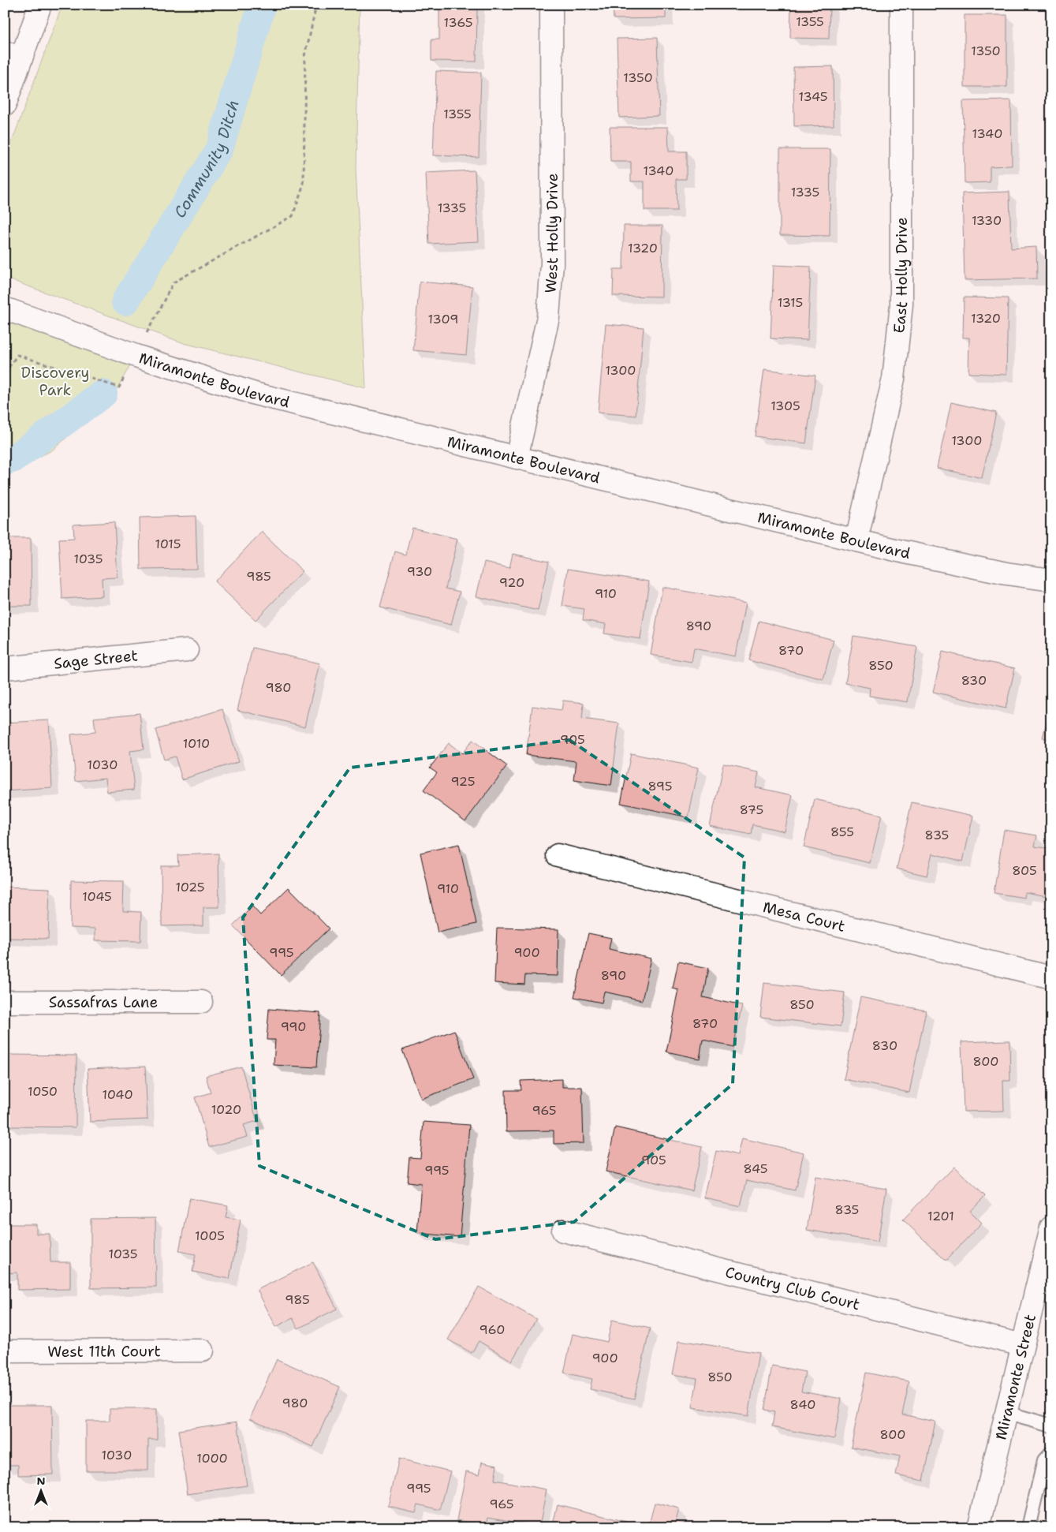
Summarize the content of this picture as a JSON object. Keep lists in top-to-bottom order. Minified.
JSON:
{"streets":{"street":["West Holly Drive","East Holly Drive","Miramonte Boulevard","Sage Street","Mesa Court","Sassafras Lane","Country Club Court","West 11th Court","Miramonte Street"]},"crossings":[["West Holly Drive","Miramonte Boulevard"],["East Holly Drive","Miramonte Boulevard"],["Country Club Court","Miramonte Street"]],"water":["Community Ditch"],"parks":["Discovery Park"],"house_numbers":["1355","1365","1350","1350","1345","1355","1340","1340","1335","1335","1330","1320","1315","1320","1309","1300","1305","1300","1015","1035","930","985","920","910","890","870","850","830","980","905","1010","1030","925","895","875","855","835","805","1025","910","1045","995","900","890","850","870","990","830","800","1050","1040","1020","965","905","845","995","835","1201","1005","1035","985","960","900","850","980","840","800","1030","1000","995","965"],"north":"top"}
